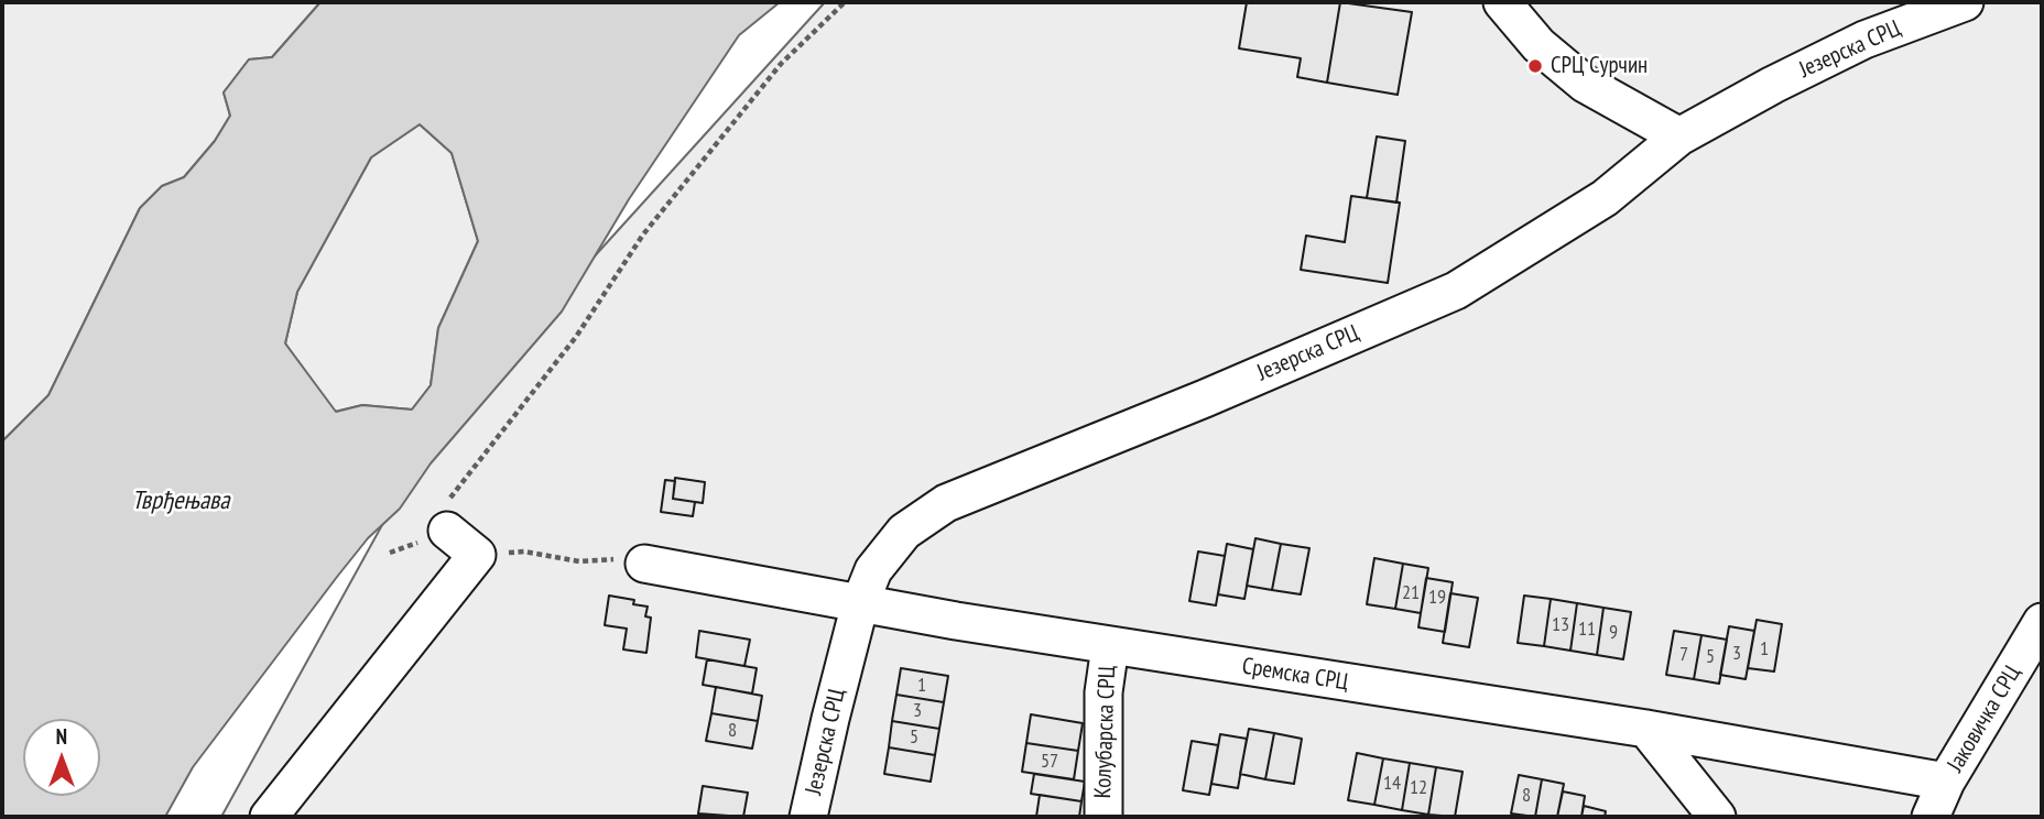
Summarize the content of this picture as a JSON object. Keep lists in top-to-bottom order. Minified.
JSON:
{"streets":{"street":["Језерска СРЦ","Сремска СРЦ","Јаковичка СРЦ","Колубарска СРЦ"]},"crossings":[["Језерска СРЦ","Сремска СРЦ"],["Сремска СРЦ","Јаковичка СРЦ"],["Сремска СРЦ","Колубарска СРЦ"]],"water":["Тврђењава"],"places":["СРЦ Сурчин"],"house_numbers":["21","19","13","11","9","1","3","7","5","1","3","8","5","57","14","12","8"],"north":"top"}
